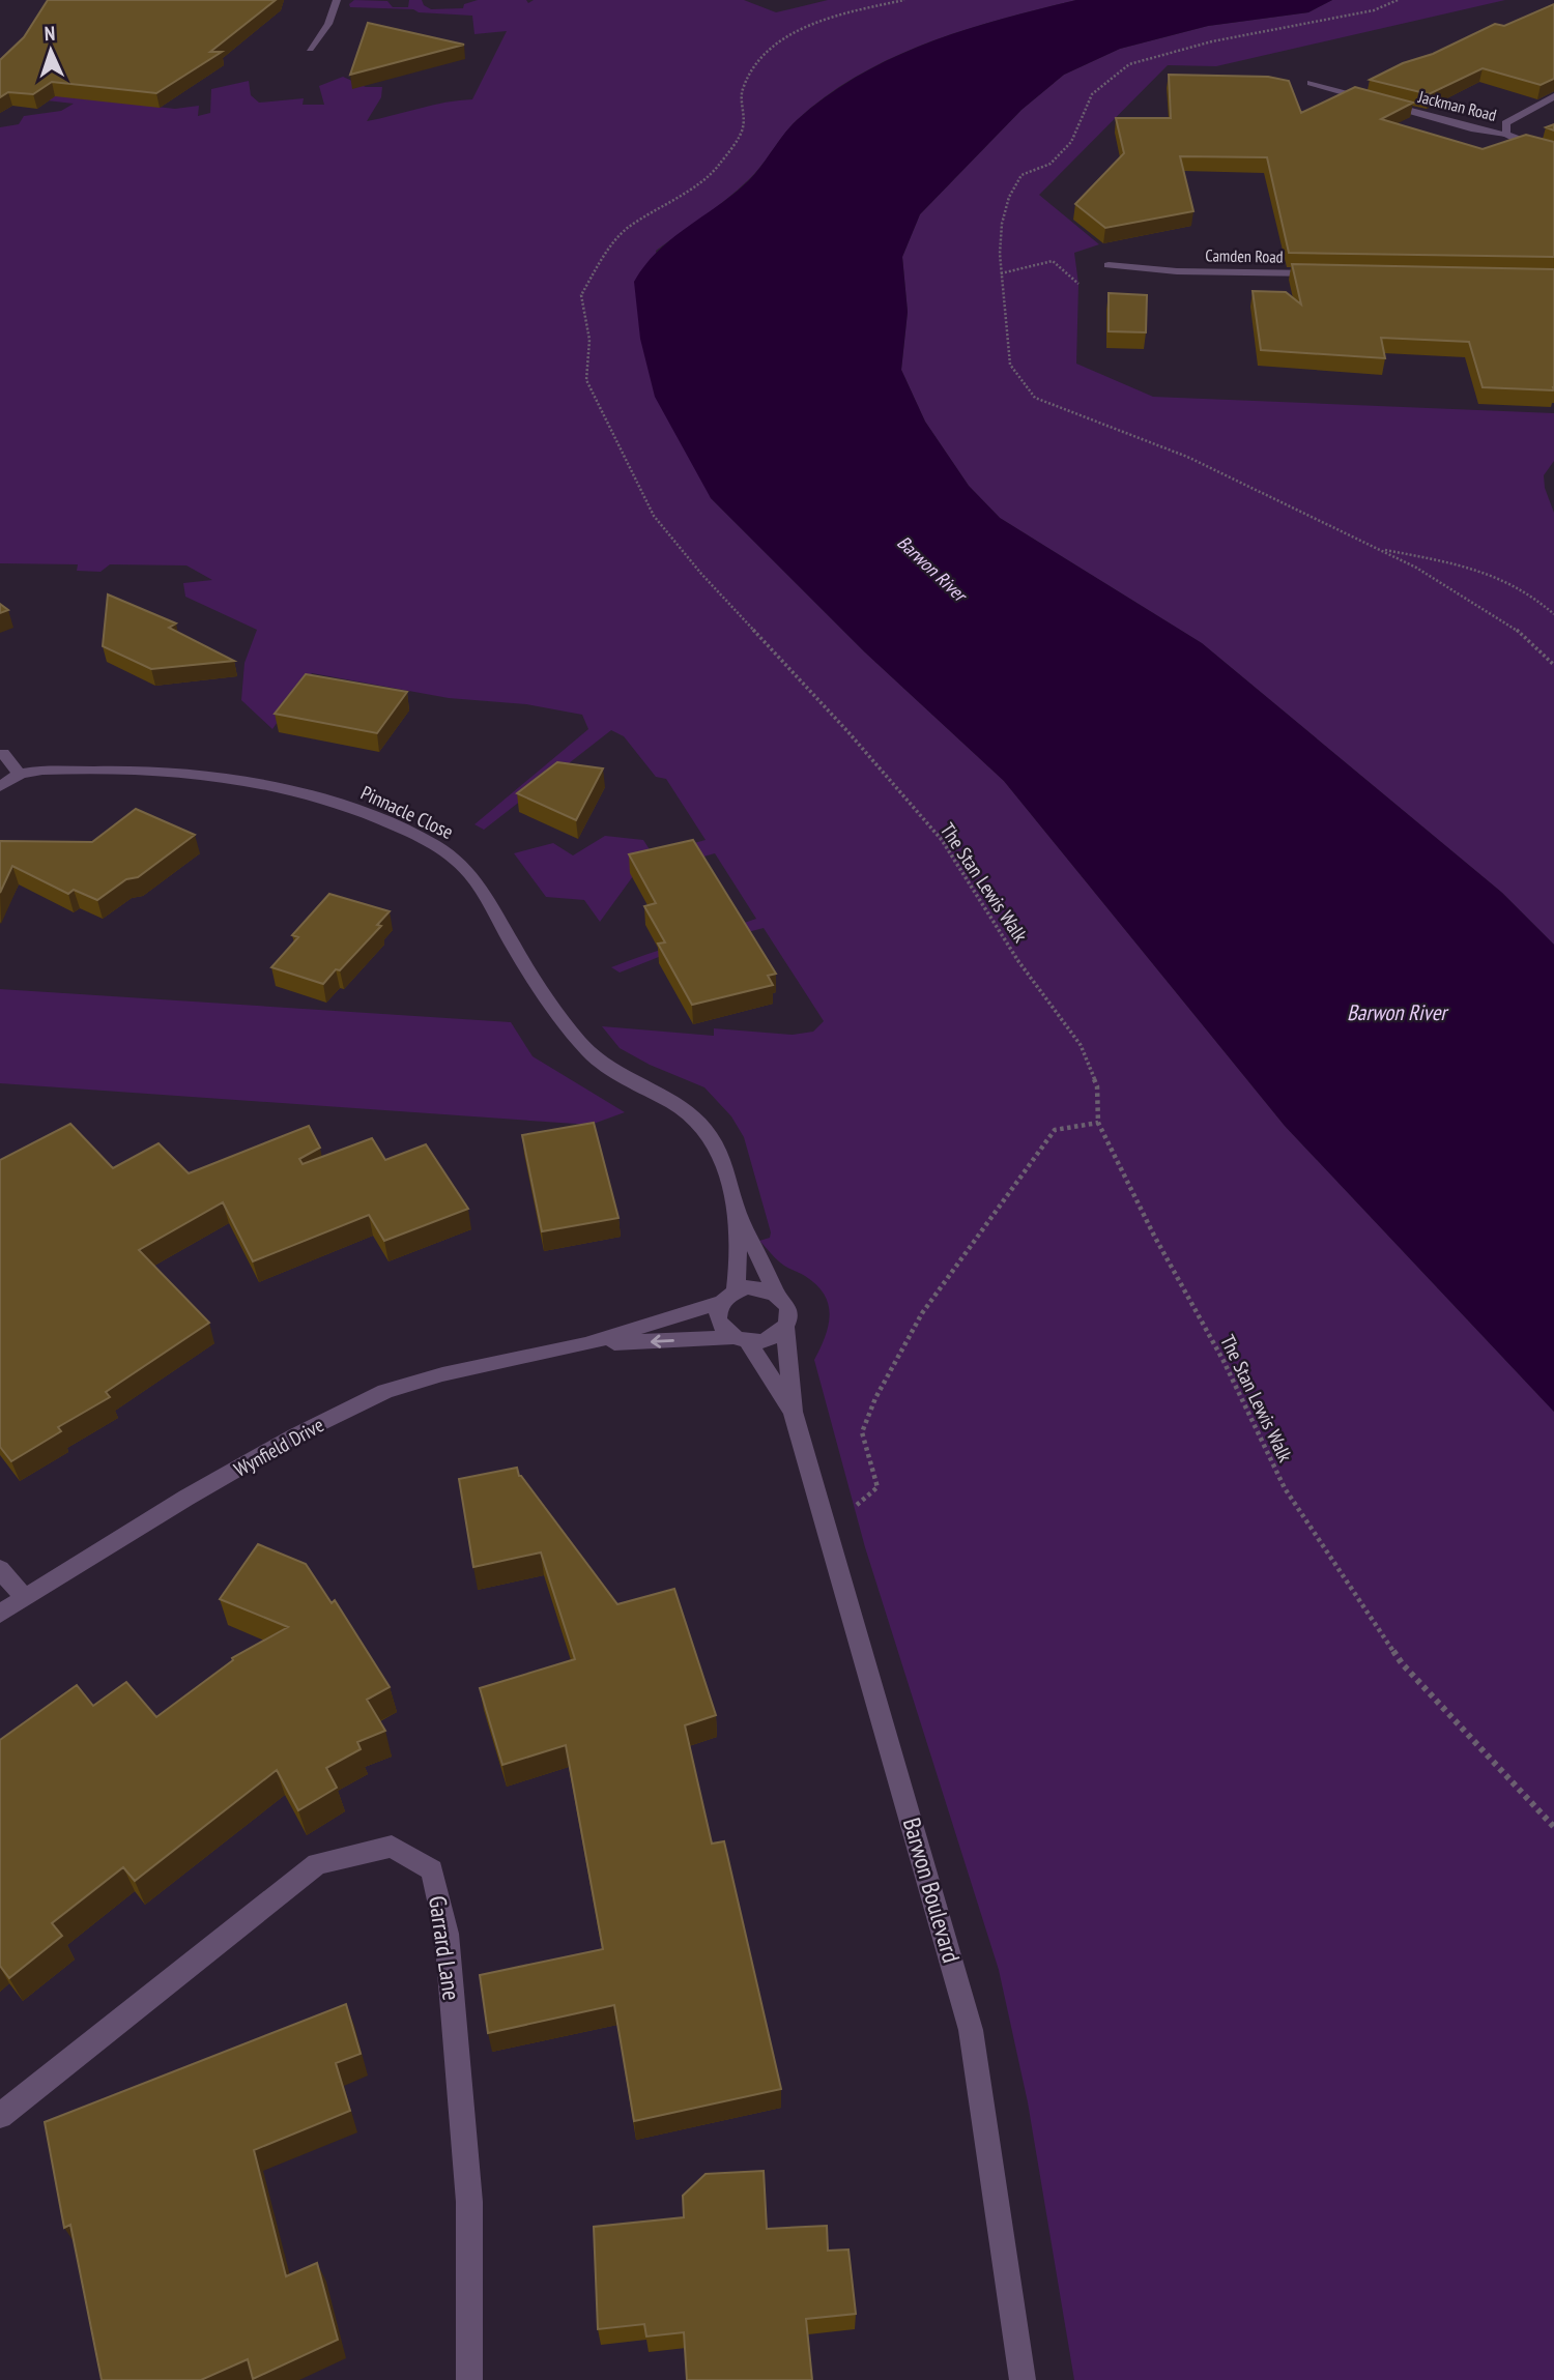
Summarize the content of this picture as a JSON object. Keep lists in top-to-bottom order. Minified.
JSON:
{"streets":{"street":["Jackman Road","Camden Road","Pinnacle Close","Wynfield Drive","Barwon Boulevard","Garrard Lane"],"path":["The Stan Lewis Walk"]},"crossings":[["Pinnacle Close","Wynfield Drive"],["Pinnacle Close","Barwon Boulevard"],["Wynfield Drive","Barwon Boulevard"]],"water":["Barwon River"],"north":"top"}
